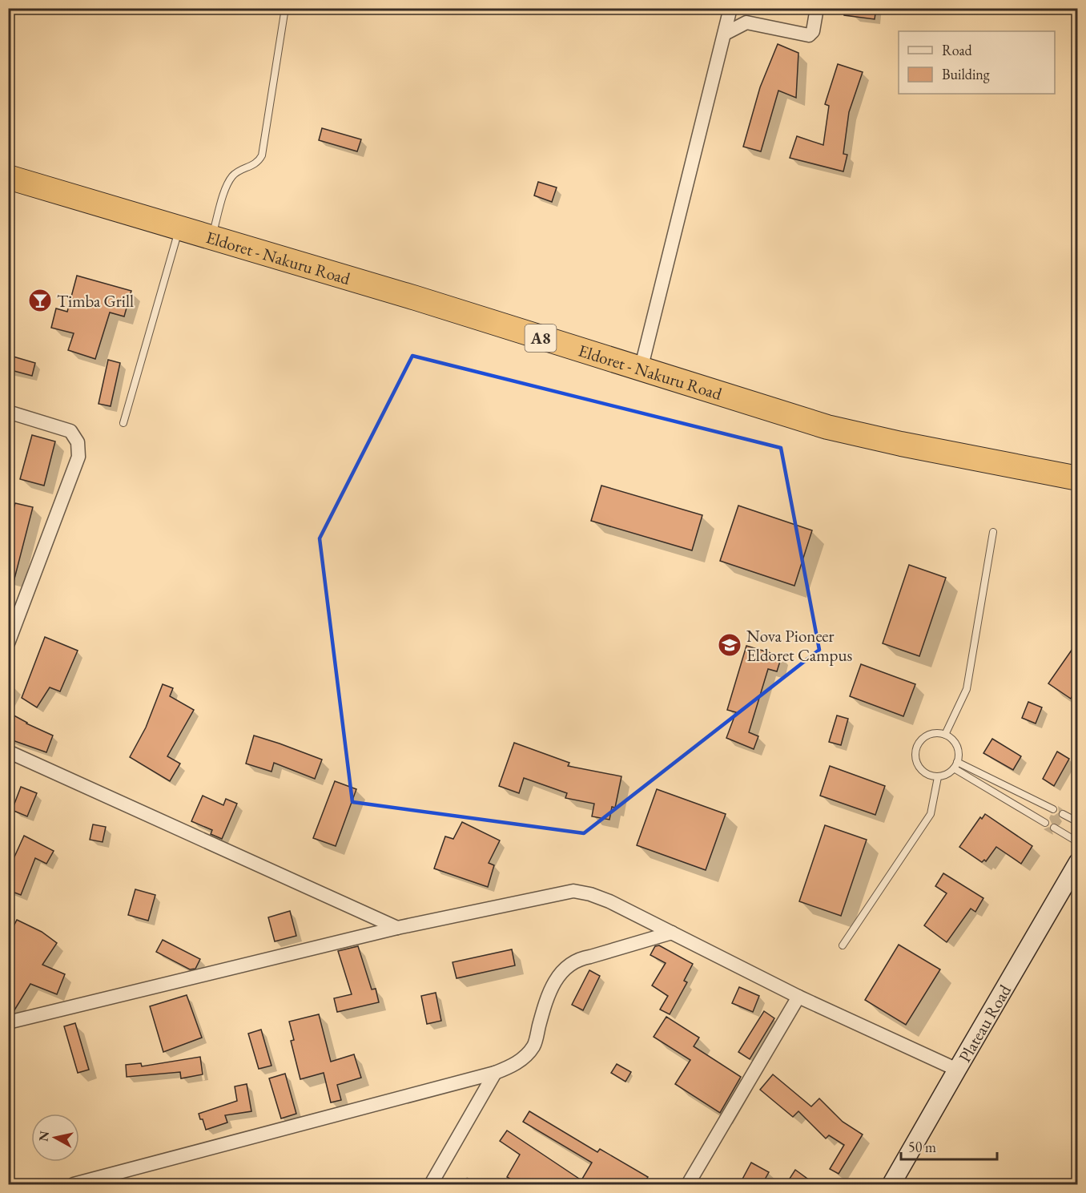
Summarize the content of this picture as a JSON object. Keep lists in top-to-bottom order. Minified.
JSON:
{"streets":{"highway":["Eldoret - Nakuru Road","A8"],"street":["Plateau Road"]},"places":{"bar":["Timba Grill"],"school or university":["Nova Pioneer Eldoret Campus"]},"legend":["Road","Building"],"scale_bar":"50 m","north":"left"}
